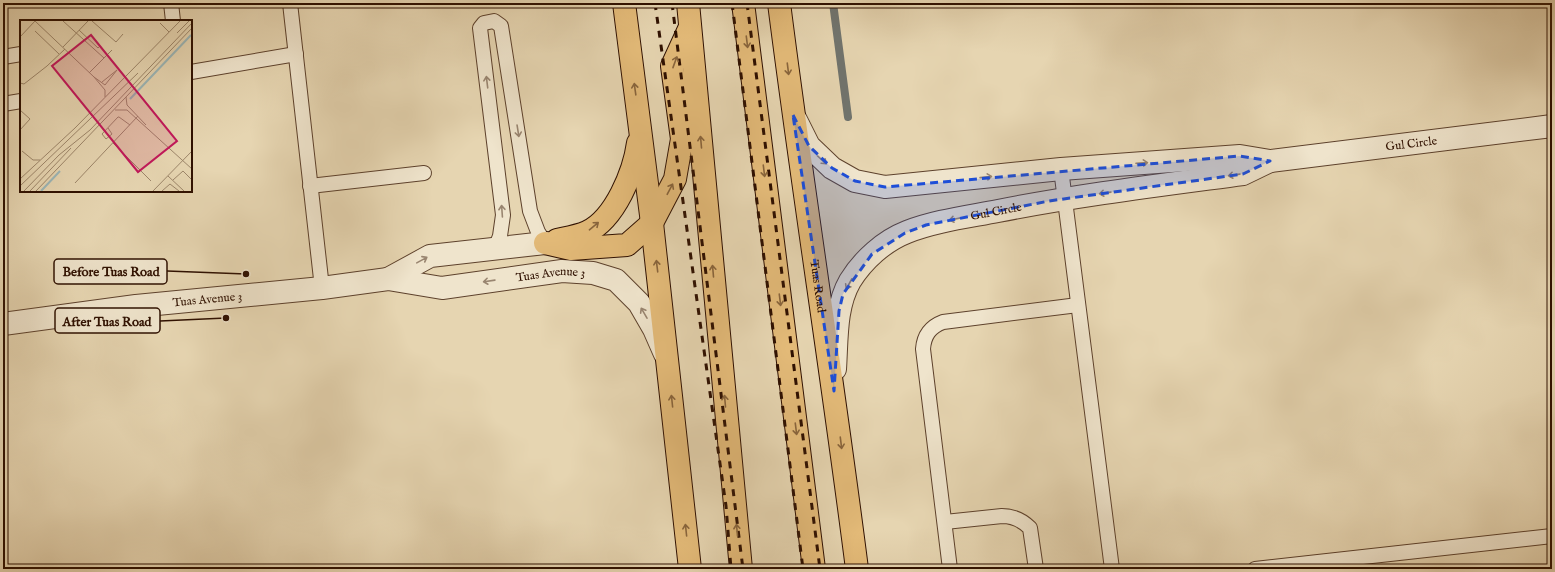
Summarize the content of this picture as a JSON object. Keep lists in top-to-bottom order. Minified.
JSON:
{"streets":{"main road":["Tuas Road"],"street":["Gul Circle","Tuas Avenue 3"]},"crossings":[["Gul Circle","Tuas Road"]],"places":["Before Tuas Road","After Tuas Road"]}
